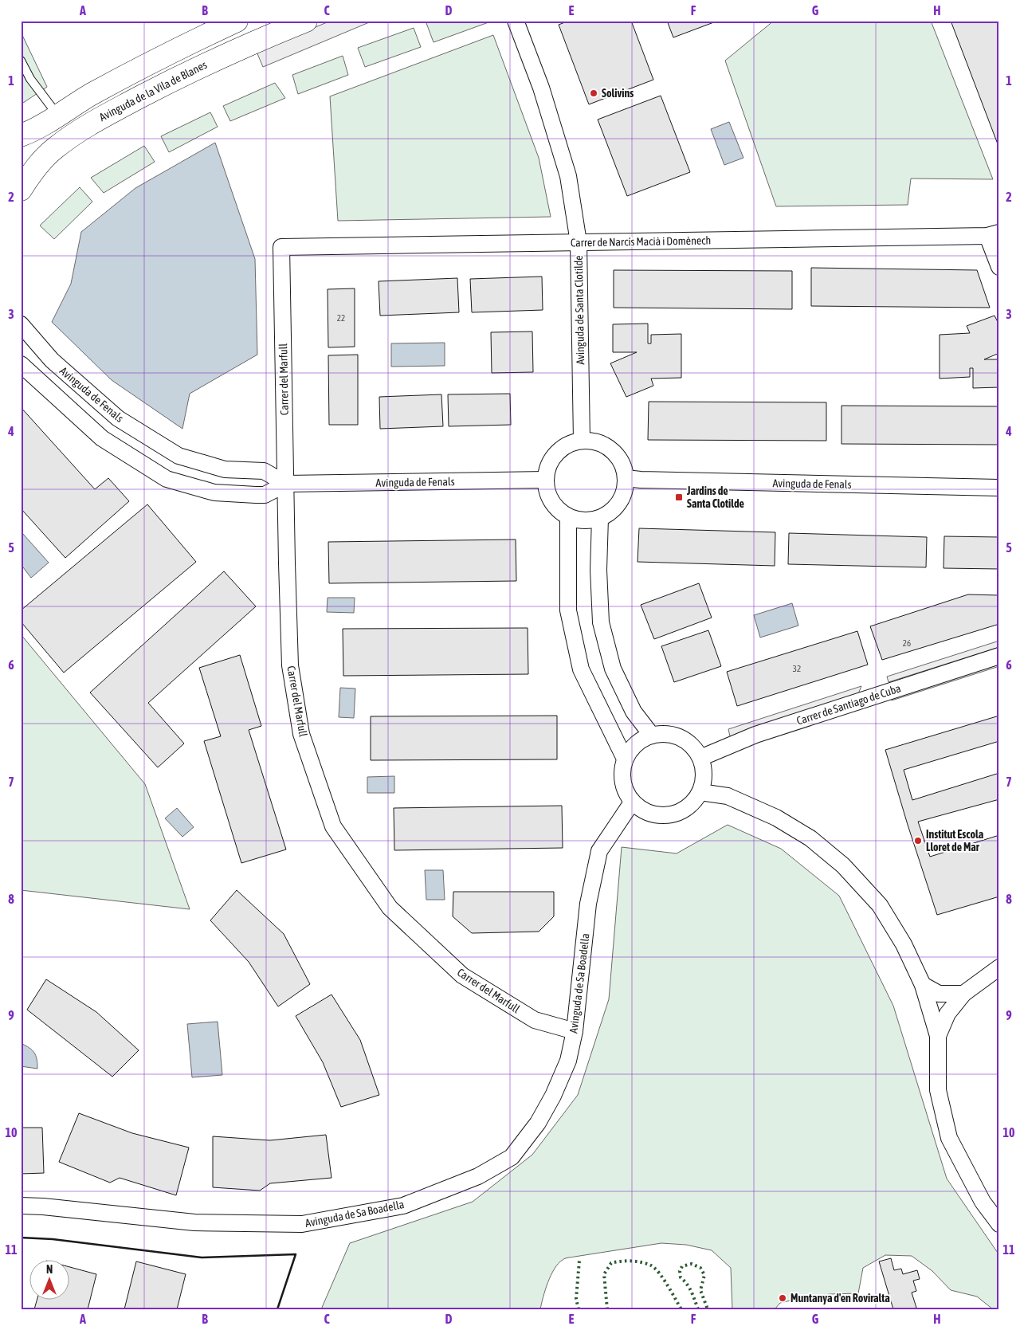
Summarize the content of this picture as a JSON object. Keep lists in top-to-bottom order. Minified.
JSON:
{"streets":{"main road":["Avinguda de la Vila de Blanes"],"street":["Carrer de Narcís Macià i Domènech","Avinguda de Santa Clotilde","Carrer del Marfull","Avinguda de Fenals","Carrer de Santiago de Cuba","Avinguda de Sa Boadella"]},"crossings":[["Carrer de Narcís Macià i Domènech","Avinguda de Santa Clotilde"],["Carrer de Narcís Macià i Domènech","Carrer del Marfull"],["Avinguda de Santa Clotilde","Avinguda de Fenals"],["Carrer del Marfull","Avinguda de Fenals"],["Carrer del Marfull","Avinguda de Sa Boadella"],["Carrer de Santiago de Cuba","Avinguda de Sa Boadella"]],"places":{"other":["Solivins","Institut Escola Lloret de Mar","Muntanya d'en Roviralta"],"transit":["Jardins de Santa Clotilde"]},"house_numbers":["22","26","32"],"north":"top","grid":{"columns":["A","B","C","D","E","F","G","H"],"rows":["1","2","3","4","5","6","7","8","9","10","11"]}}
